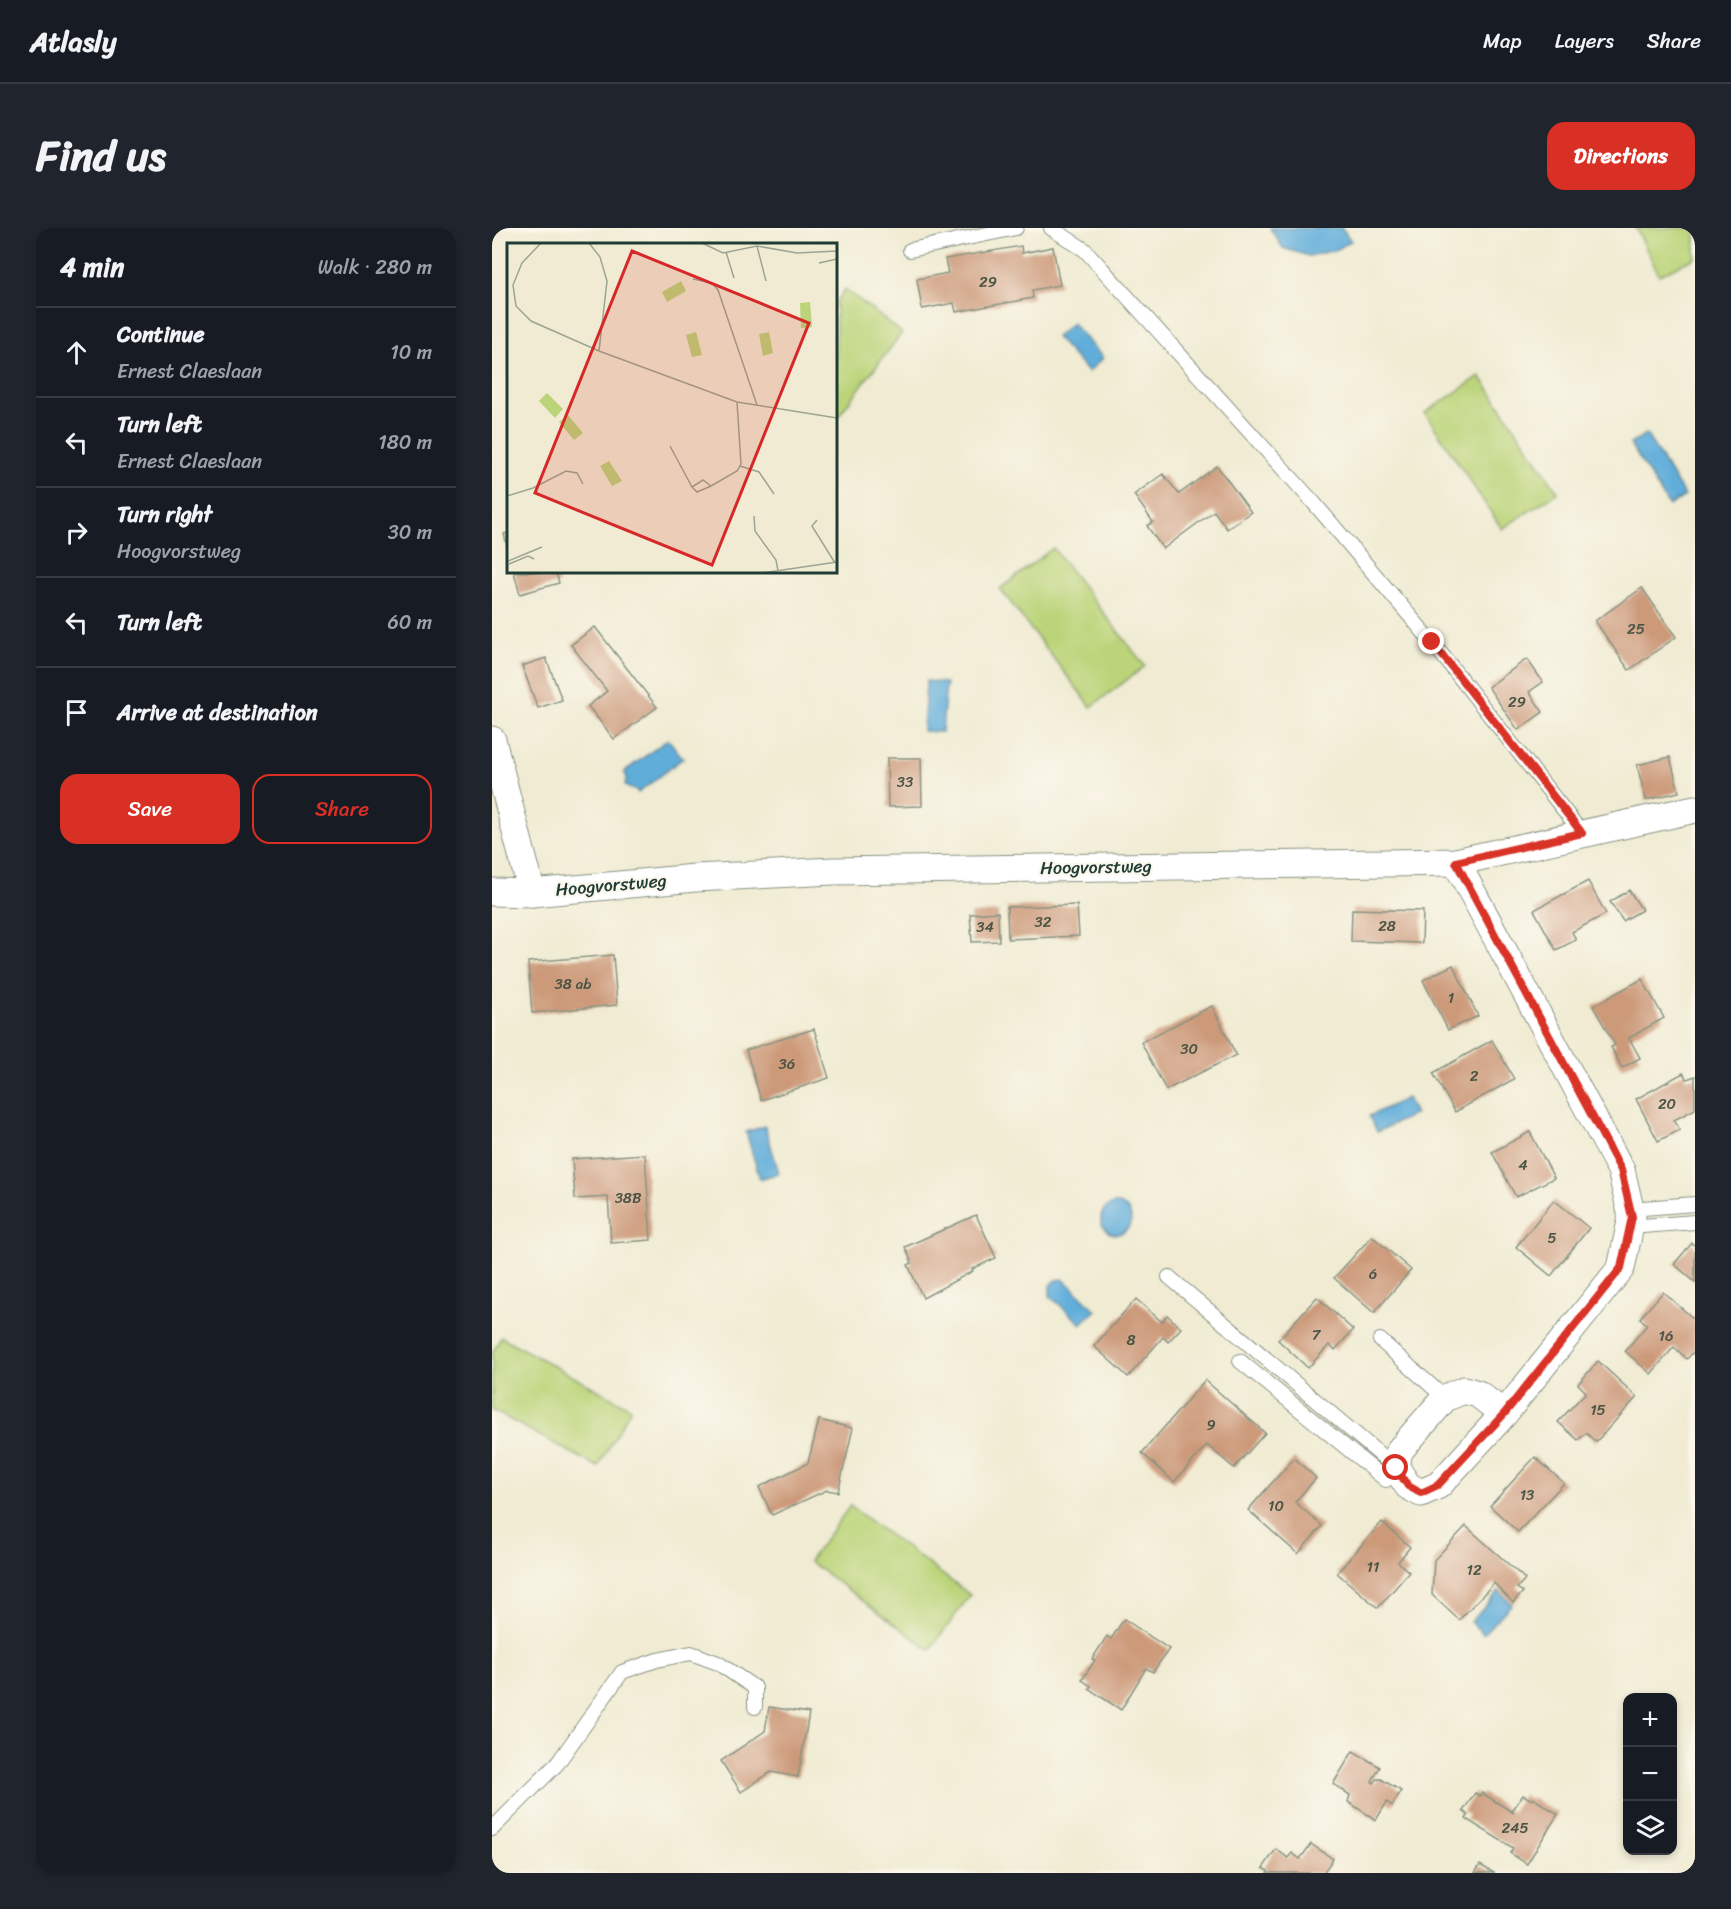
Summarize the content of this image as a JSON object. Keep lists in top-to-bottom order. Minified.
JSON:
{"streets":{"street":["Hoogvorstweg"]},"house_numbers":["29","25","29","33","32","28","34","38 ab","1","30","36","2","20","4","38B","5","6","7","16","8","15","9","13","10","11","12","245"],"page":{"header":"Atlasly","nav":["Map","Layers","Share"],"title":"Find us","buttons":["Directions",["Save","Share"]],"heading":["4 min","Walk · 280 m"],"list":[["Continue","Ernest Claeslaan","10 m"],["Turn left","Ernest Claeslaan","180 m"],["Turn right","Hoogvorstweg","30 m"],["Turn left","60 m"],"Arrive at destination"],"map_buttons":["+","−"]}}
